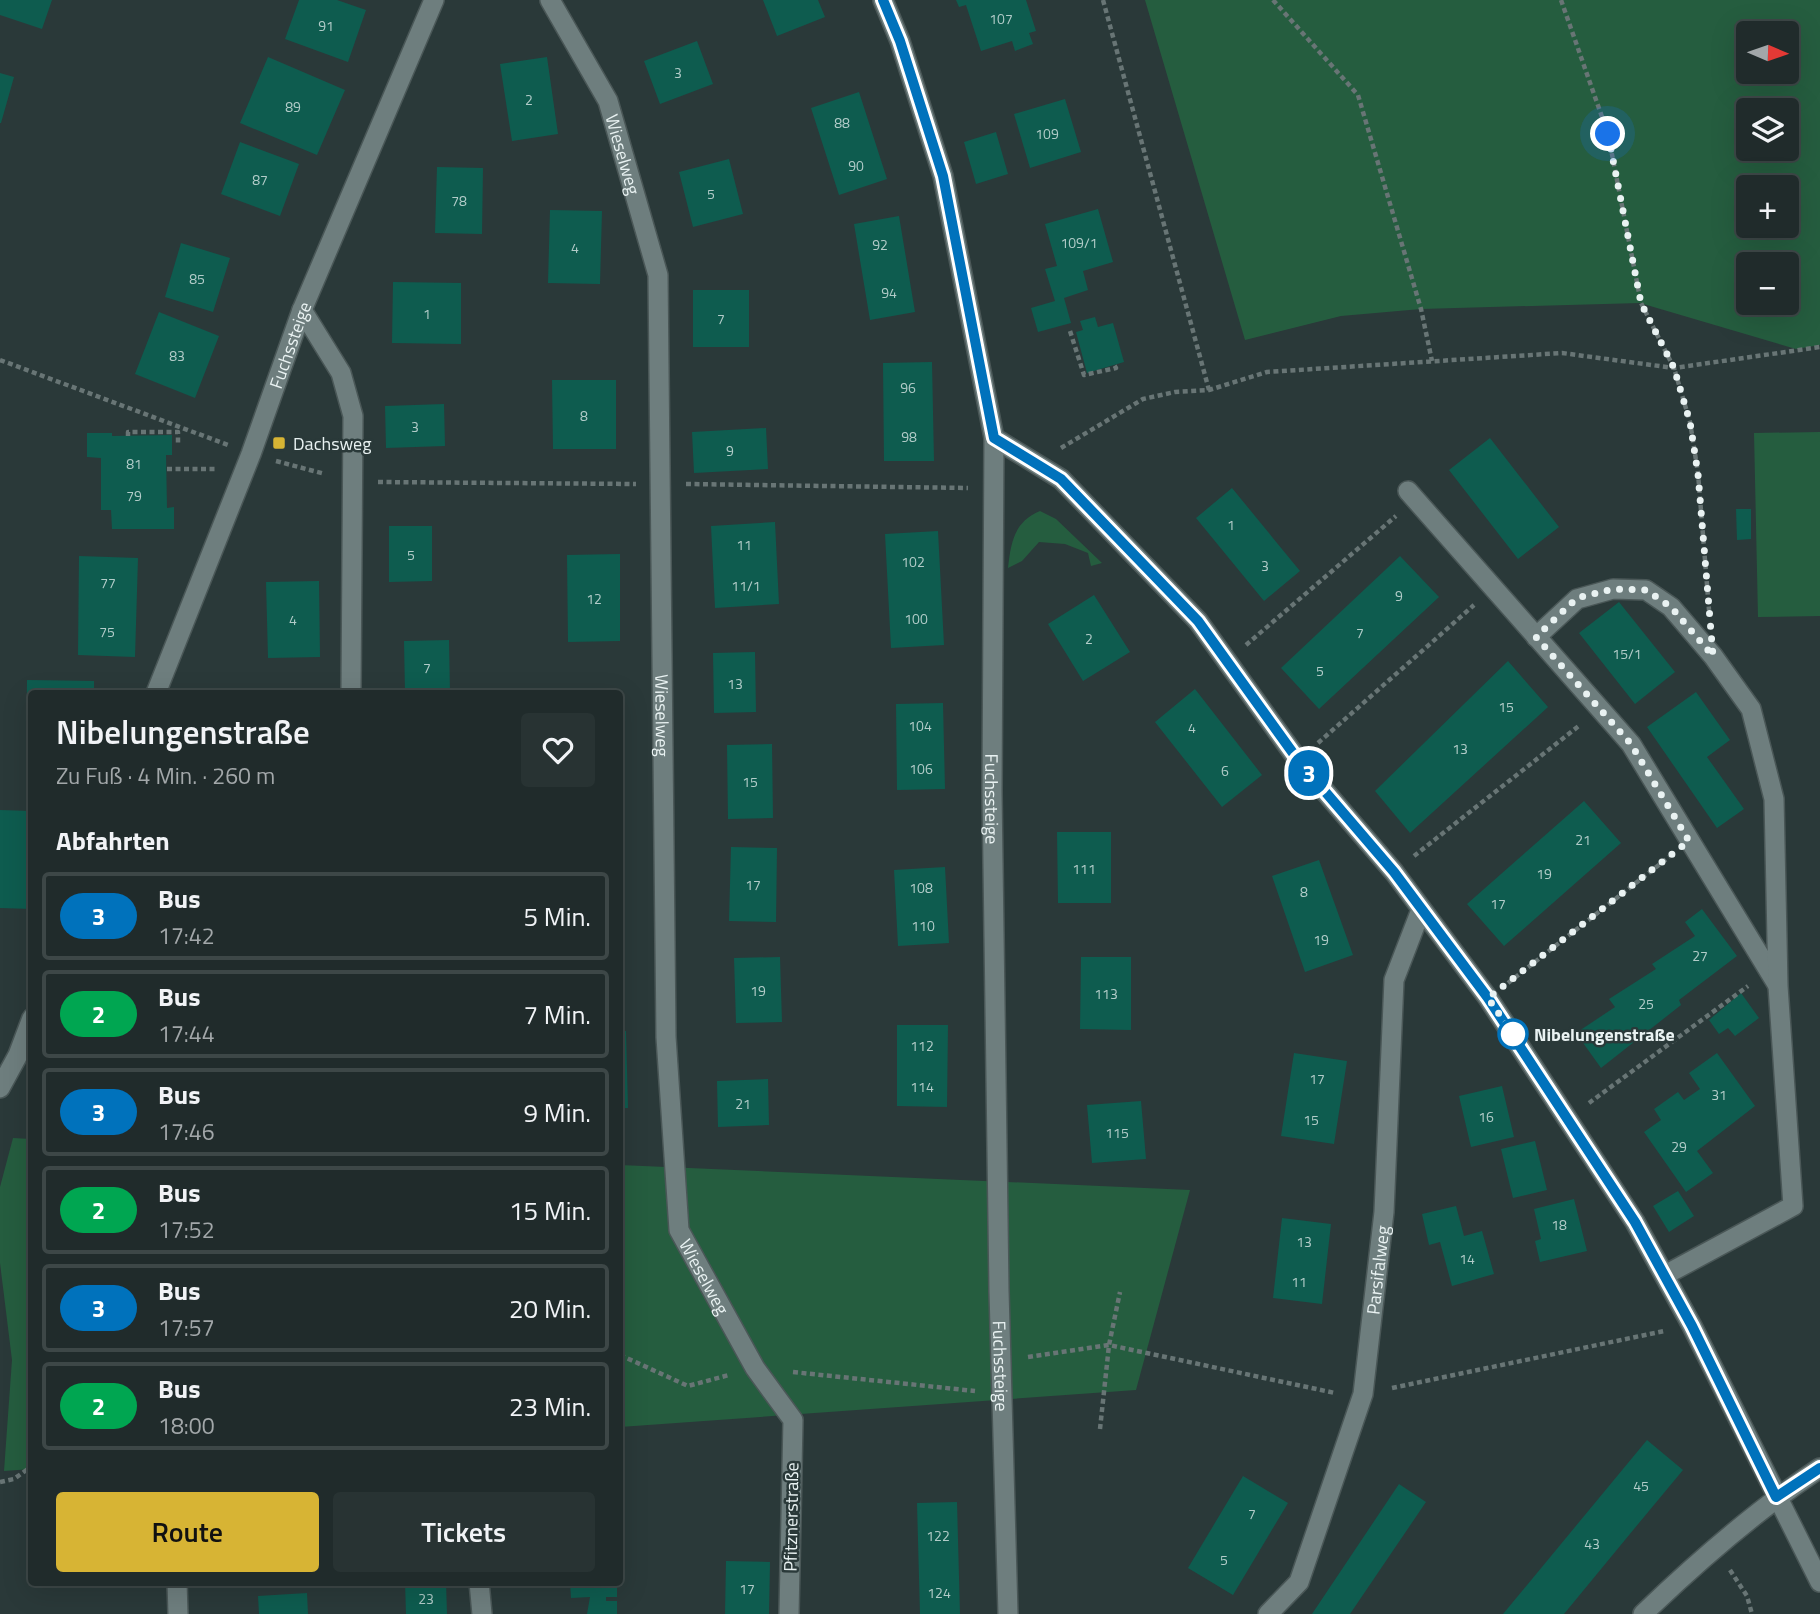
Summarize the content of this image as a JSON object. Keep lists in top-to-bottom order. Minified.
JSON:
{"streets":{"street":["Wieselweg","Fuchssteige","Parsifalweg","Pfitznerstraße"]},"crossings":[["Wieselweg","Pfitznerstraße"]],"places":{"transit":["Dachsweg"],"other":["Nibelungenstraße"]},"lines":["bus line 3"],"house_numbers":["107","91","3","2","89","88","109","90","87","5","78","109/1","92","4","85","94","1","7","83","96","8","3","98","9","81","79","1","11","5","102","3","77","11/1","9","12","100","4","75","7","2","15/1","7","5","13","15","104","4","13","106","6","15","21","111","19","17","108","8","17","110","19","27","19","113","25","112","17","114","31","21","16","15","115","29","18","13","14","11","45","7","122","43","5","17","124","23"],"north":"right","page":{"on_map":"3","map_buttons":["+","−"],"heading":[["Nibelungenstraße","Zu Fuß · 4 Min. · 260 m"],"Abfahrten"],"list":[{"mark":"3","name":"Bus","note":"17:42","value":"5 Min."},{"mark":"2","name":"Bus","note":"17:44","value":"7 Min."},{"mark":"3","name":"Bus","note":"17:46","value":"9 Min."},{"mark":"2","name":"Bus","note":"17:52","value":"15 Min."},{"mark":"3","name":"Bus","note":"17:57","value":"20 Min."},{"mark":"2","name":"Bus","note":"18:00","value":"23 Min."}],"buttons":["Route","Tickets"]}}
